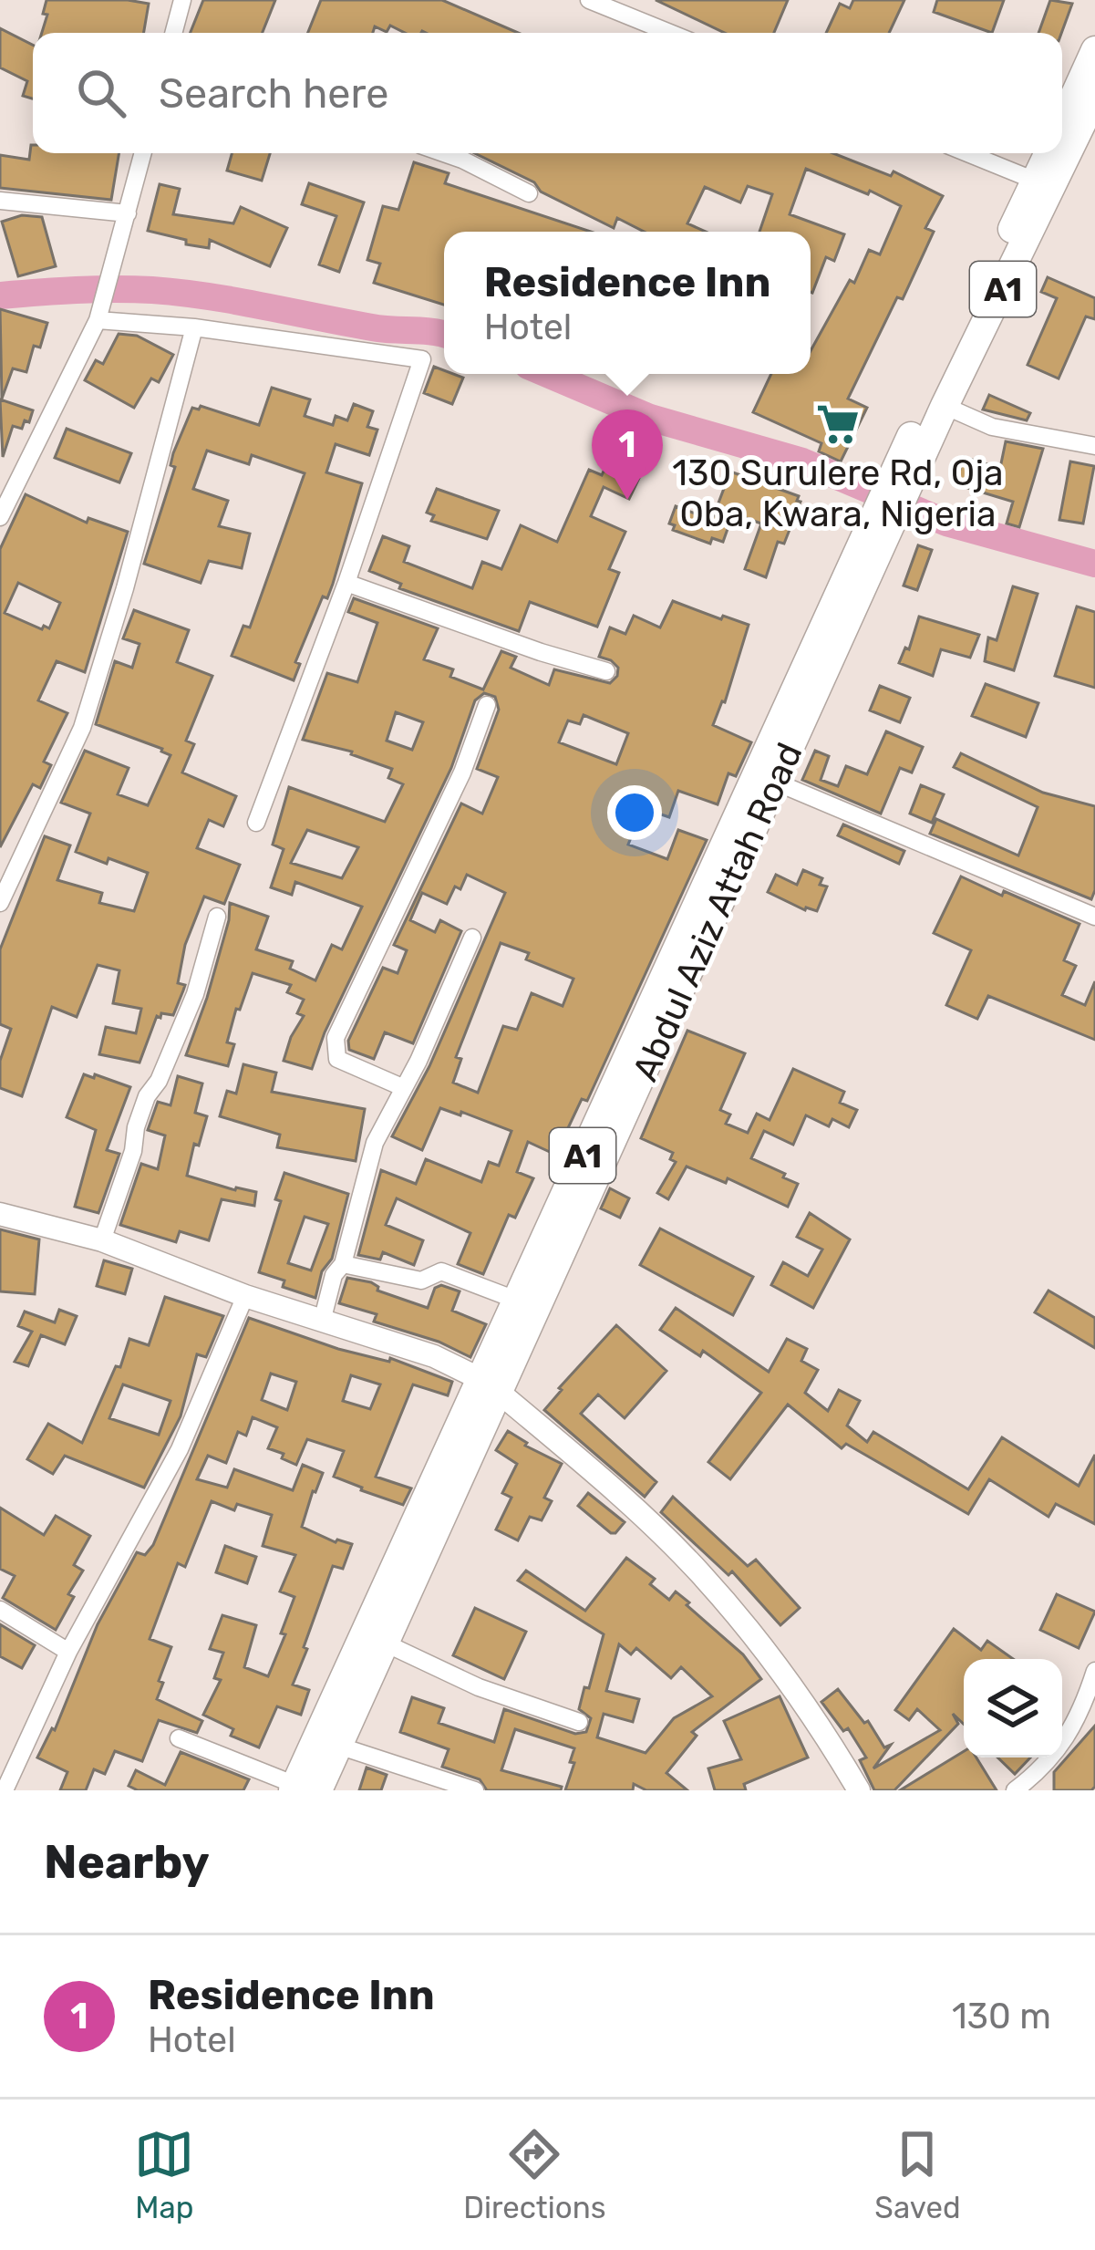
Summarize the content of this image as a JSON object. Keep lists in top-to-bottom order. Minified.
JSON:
{"streets":{"highway":["A1","Abdul Aziz Attah Road"]},"places":{"supermarket":["130 Surulere Rd, Oja Oba, Kwara, Nigeria"]},"page":{"search":"Search here","popup":["Residence Inn","Hotel"],"pins":"1","heading":"Nearby","list":[{"mark":"1","name":"Residence Inn","note":"Hotel","value":"130 m"}],"nav":["Map","Directions","Saved"]}}
